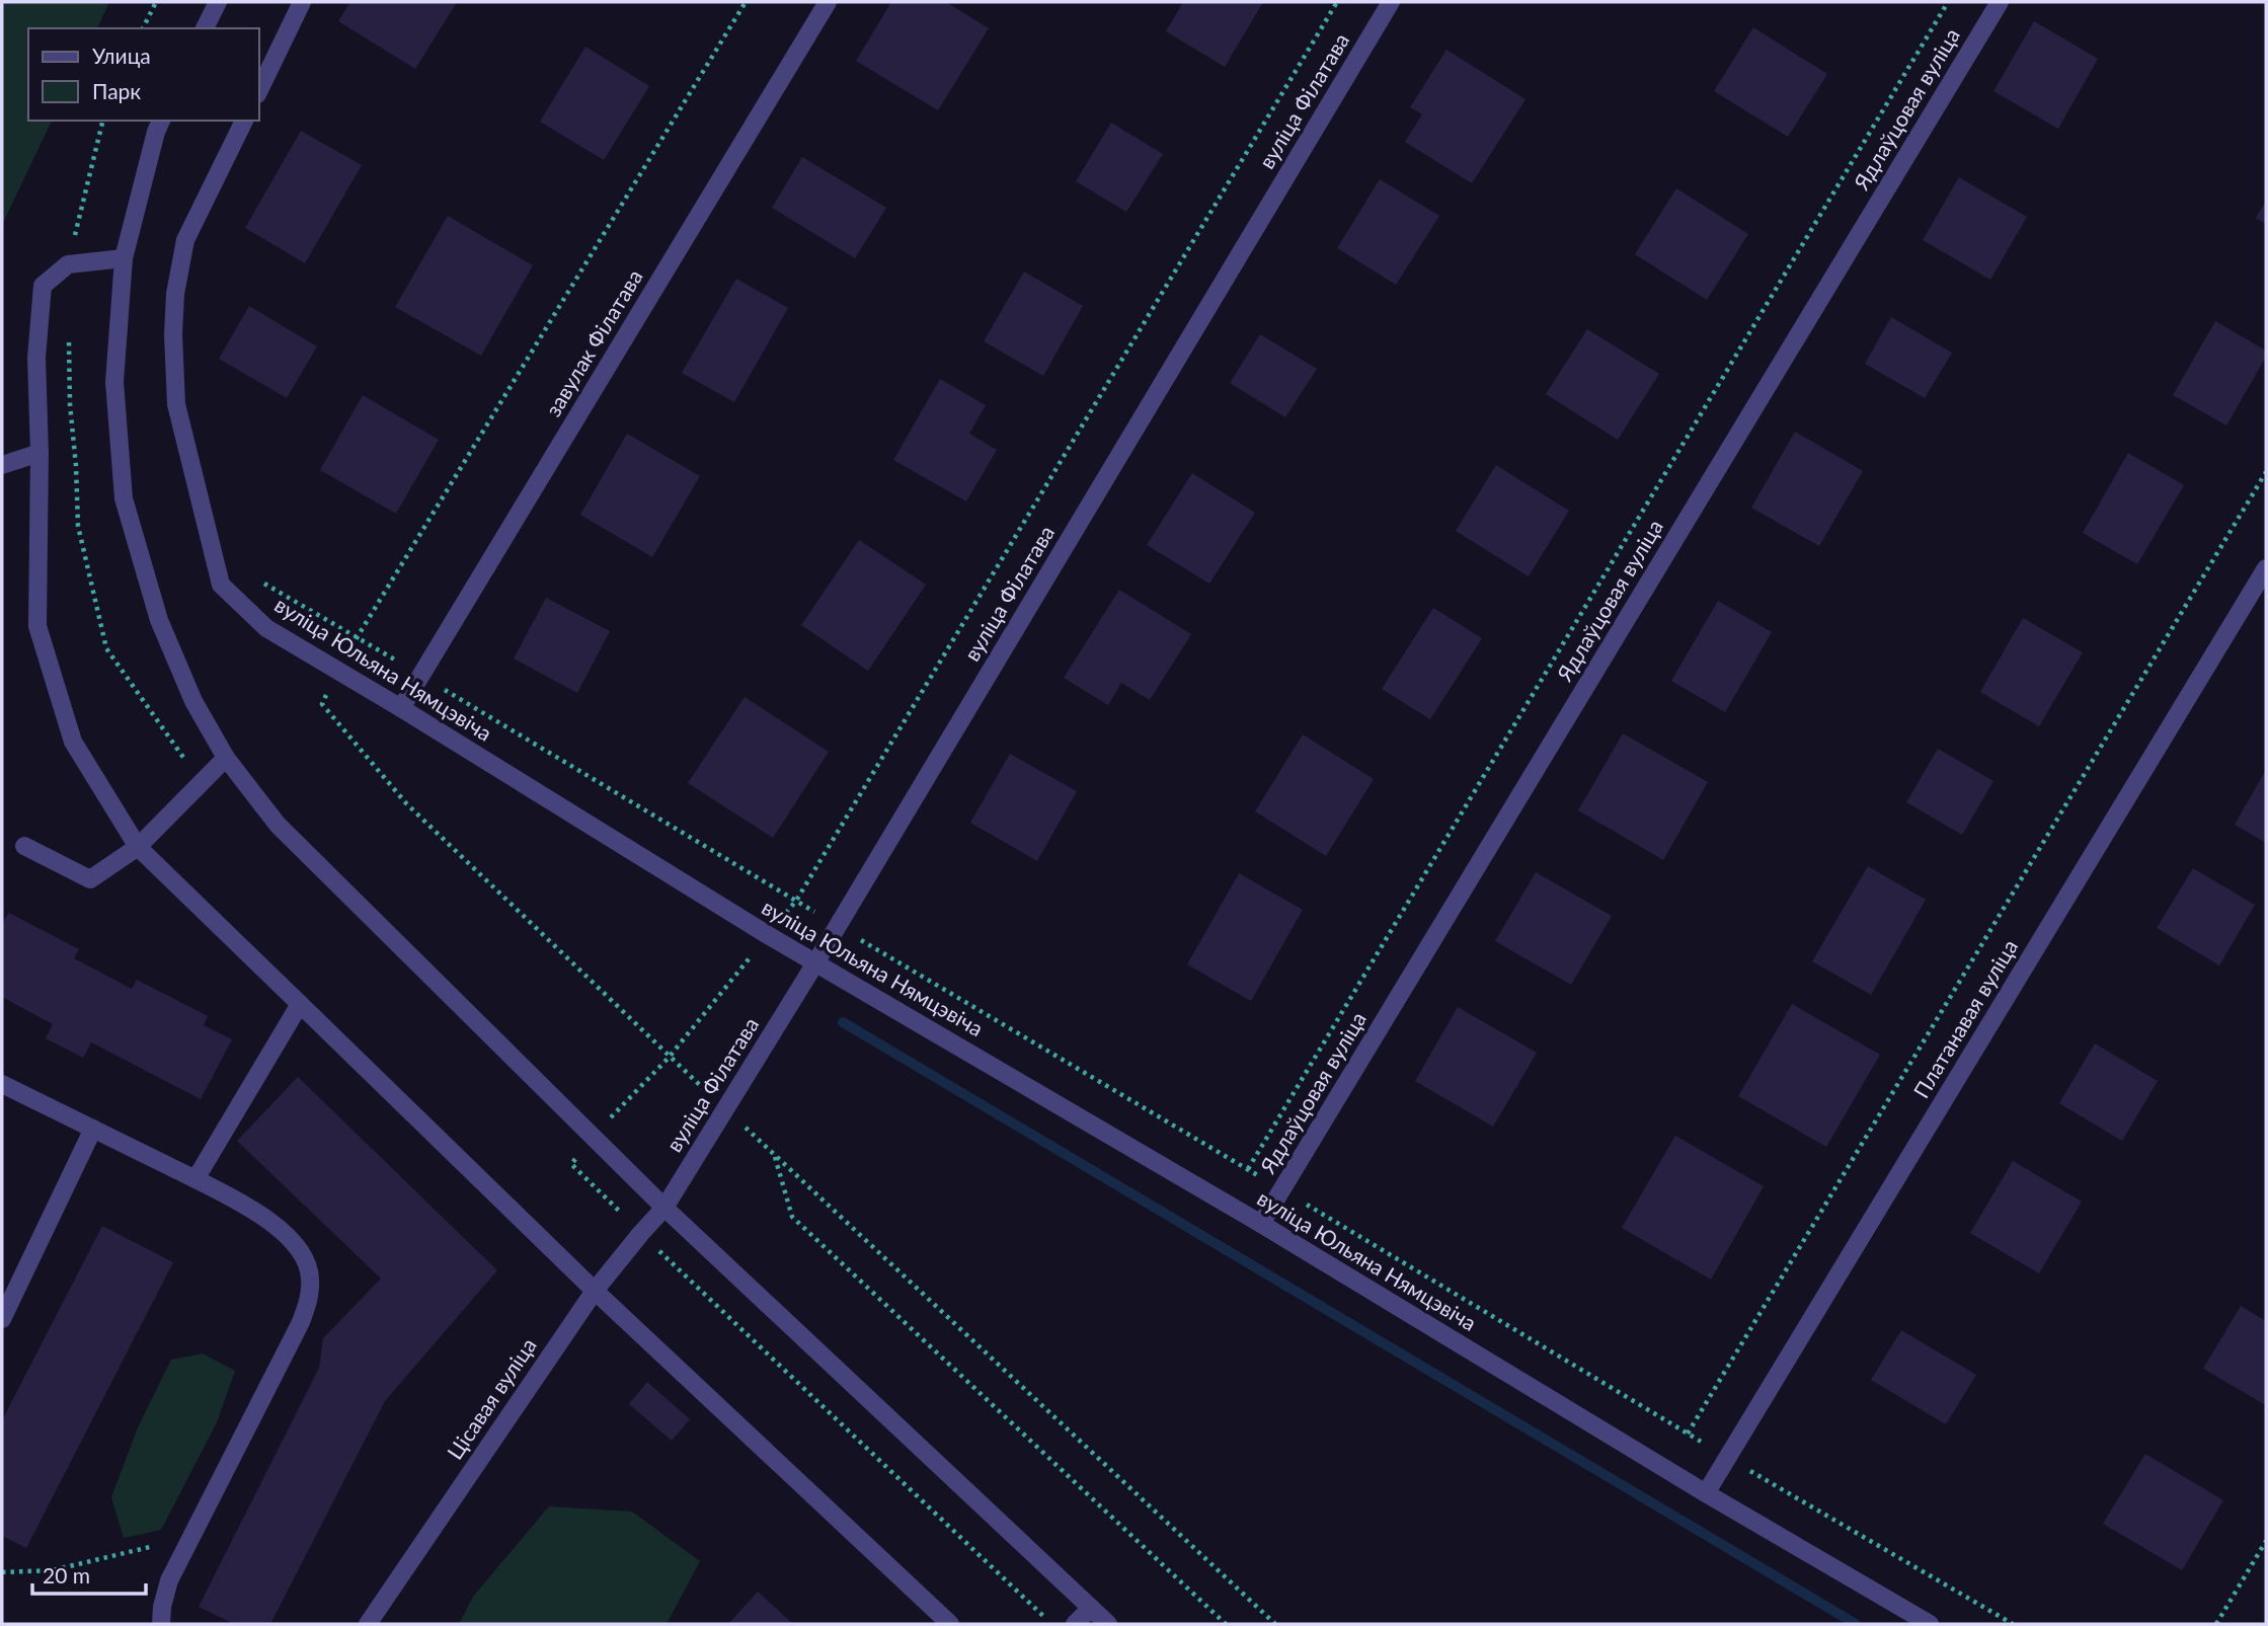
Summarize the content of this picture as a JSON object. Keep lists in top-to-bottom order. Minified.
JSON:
{"streets":{"street":["вуліца Філатава","Ядлаўцовая вуліца","завулак Філатава","вуліца Юльяна Нямцэвіча","Платанавая вуліца","Цісавая вуліца"]},"crossings":[["вуліца Філатава","вуліца Юльяна Нямцэвіча"],["вуліца Філатава","Цісавая вуліца"],["Ядлаўцовая вуліца","вуліца Юльяна Нямцэвіча"],["завулак Філатава","вуліца Юльяна Нямцэвіча"],["вуліца Юльяна Нямцэвіча","Платанавая вуліца"]],"legend":["Улица","Парк"],"scale_bar":"20 m"}
